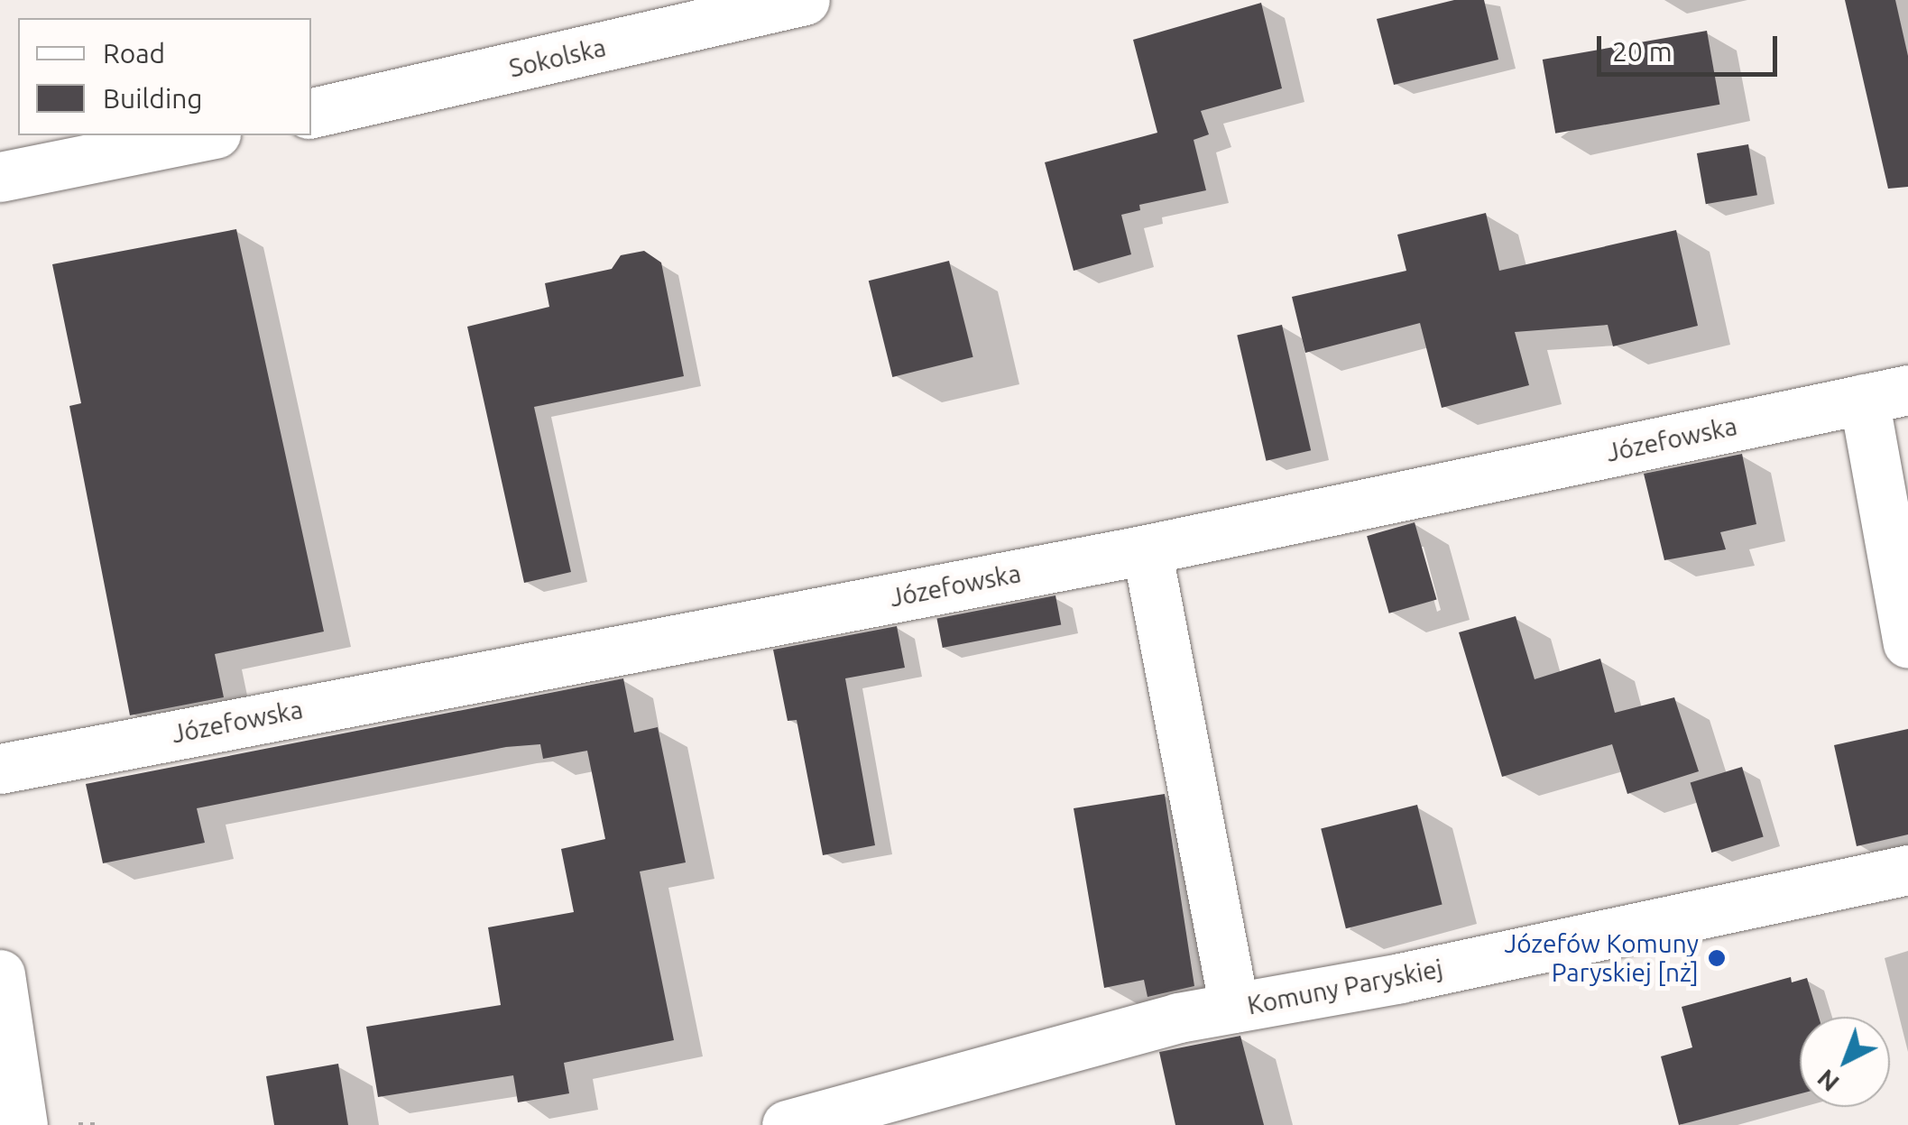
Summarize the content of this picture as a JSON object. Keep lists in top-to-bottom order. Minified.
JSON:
{"streets":{"street":["Sokolska","Józefowska","Komuny Paryskiej"]},"places":["Józefów Komuny Paryskiej [nż]"],"legend":["Road","Building"],"scale_bar":"20 m","north":"bottom left"}
